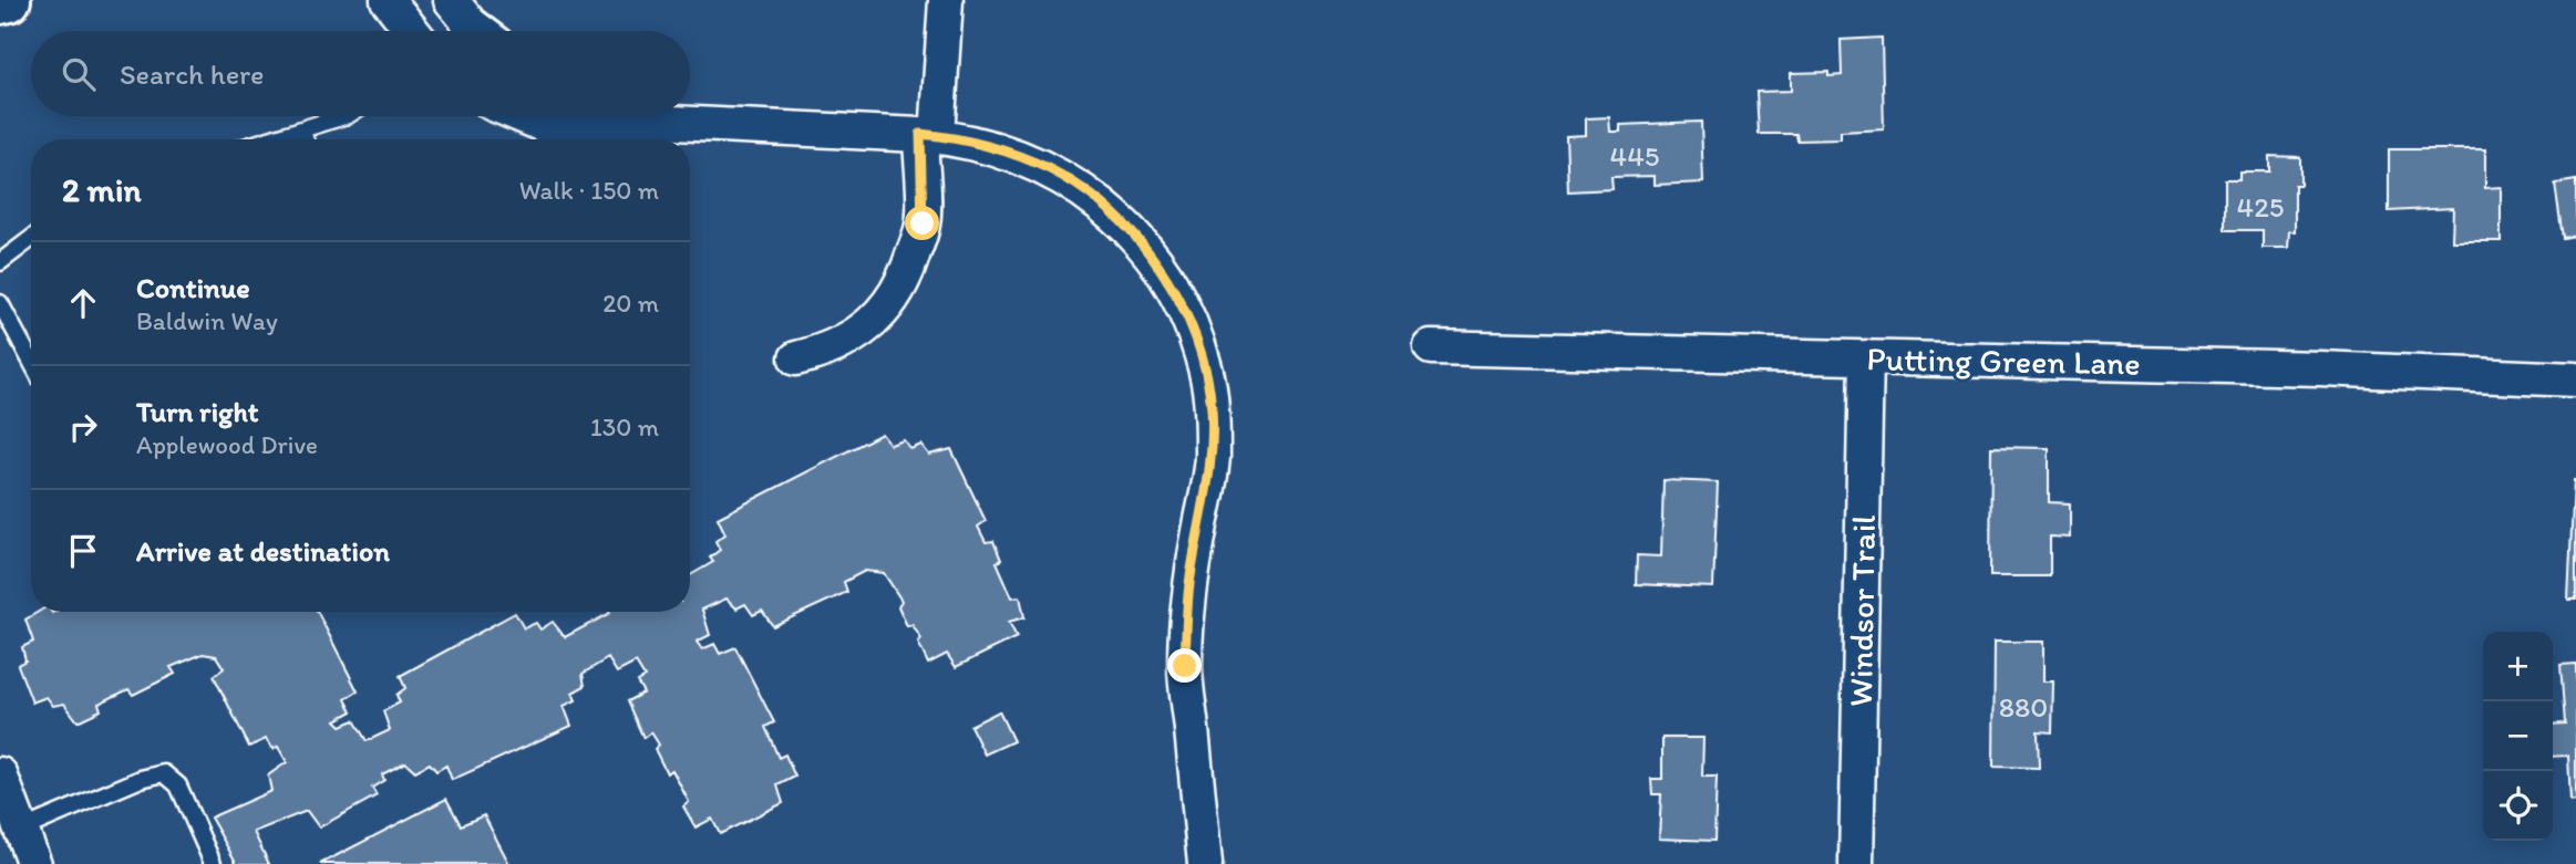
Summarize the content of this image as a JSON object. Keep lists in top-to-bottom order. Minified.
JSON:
{"streets":{"street":["Putting Green Lane","Windsor Trail"]},"crossings":[["Putting Green Lane","Windsor Trail"]],"house_numbers":["445","425","880"],"page":{"search":"Search here","heading":["2 min","Walk · 150 m"],"list":[["Continue","Baldwin Way","20 m"],["Turn right","Applewood Drive","130 m"],"Arrive at destination"],"map_buttons":["+","−"]}}
